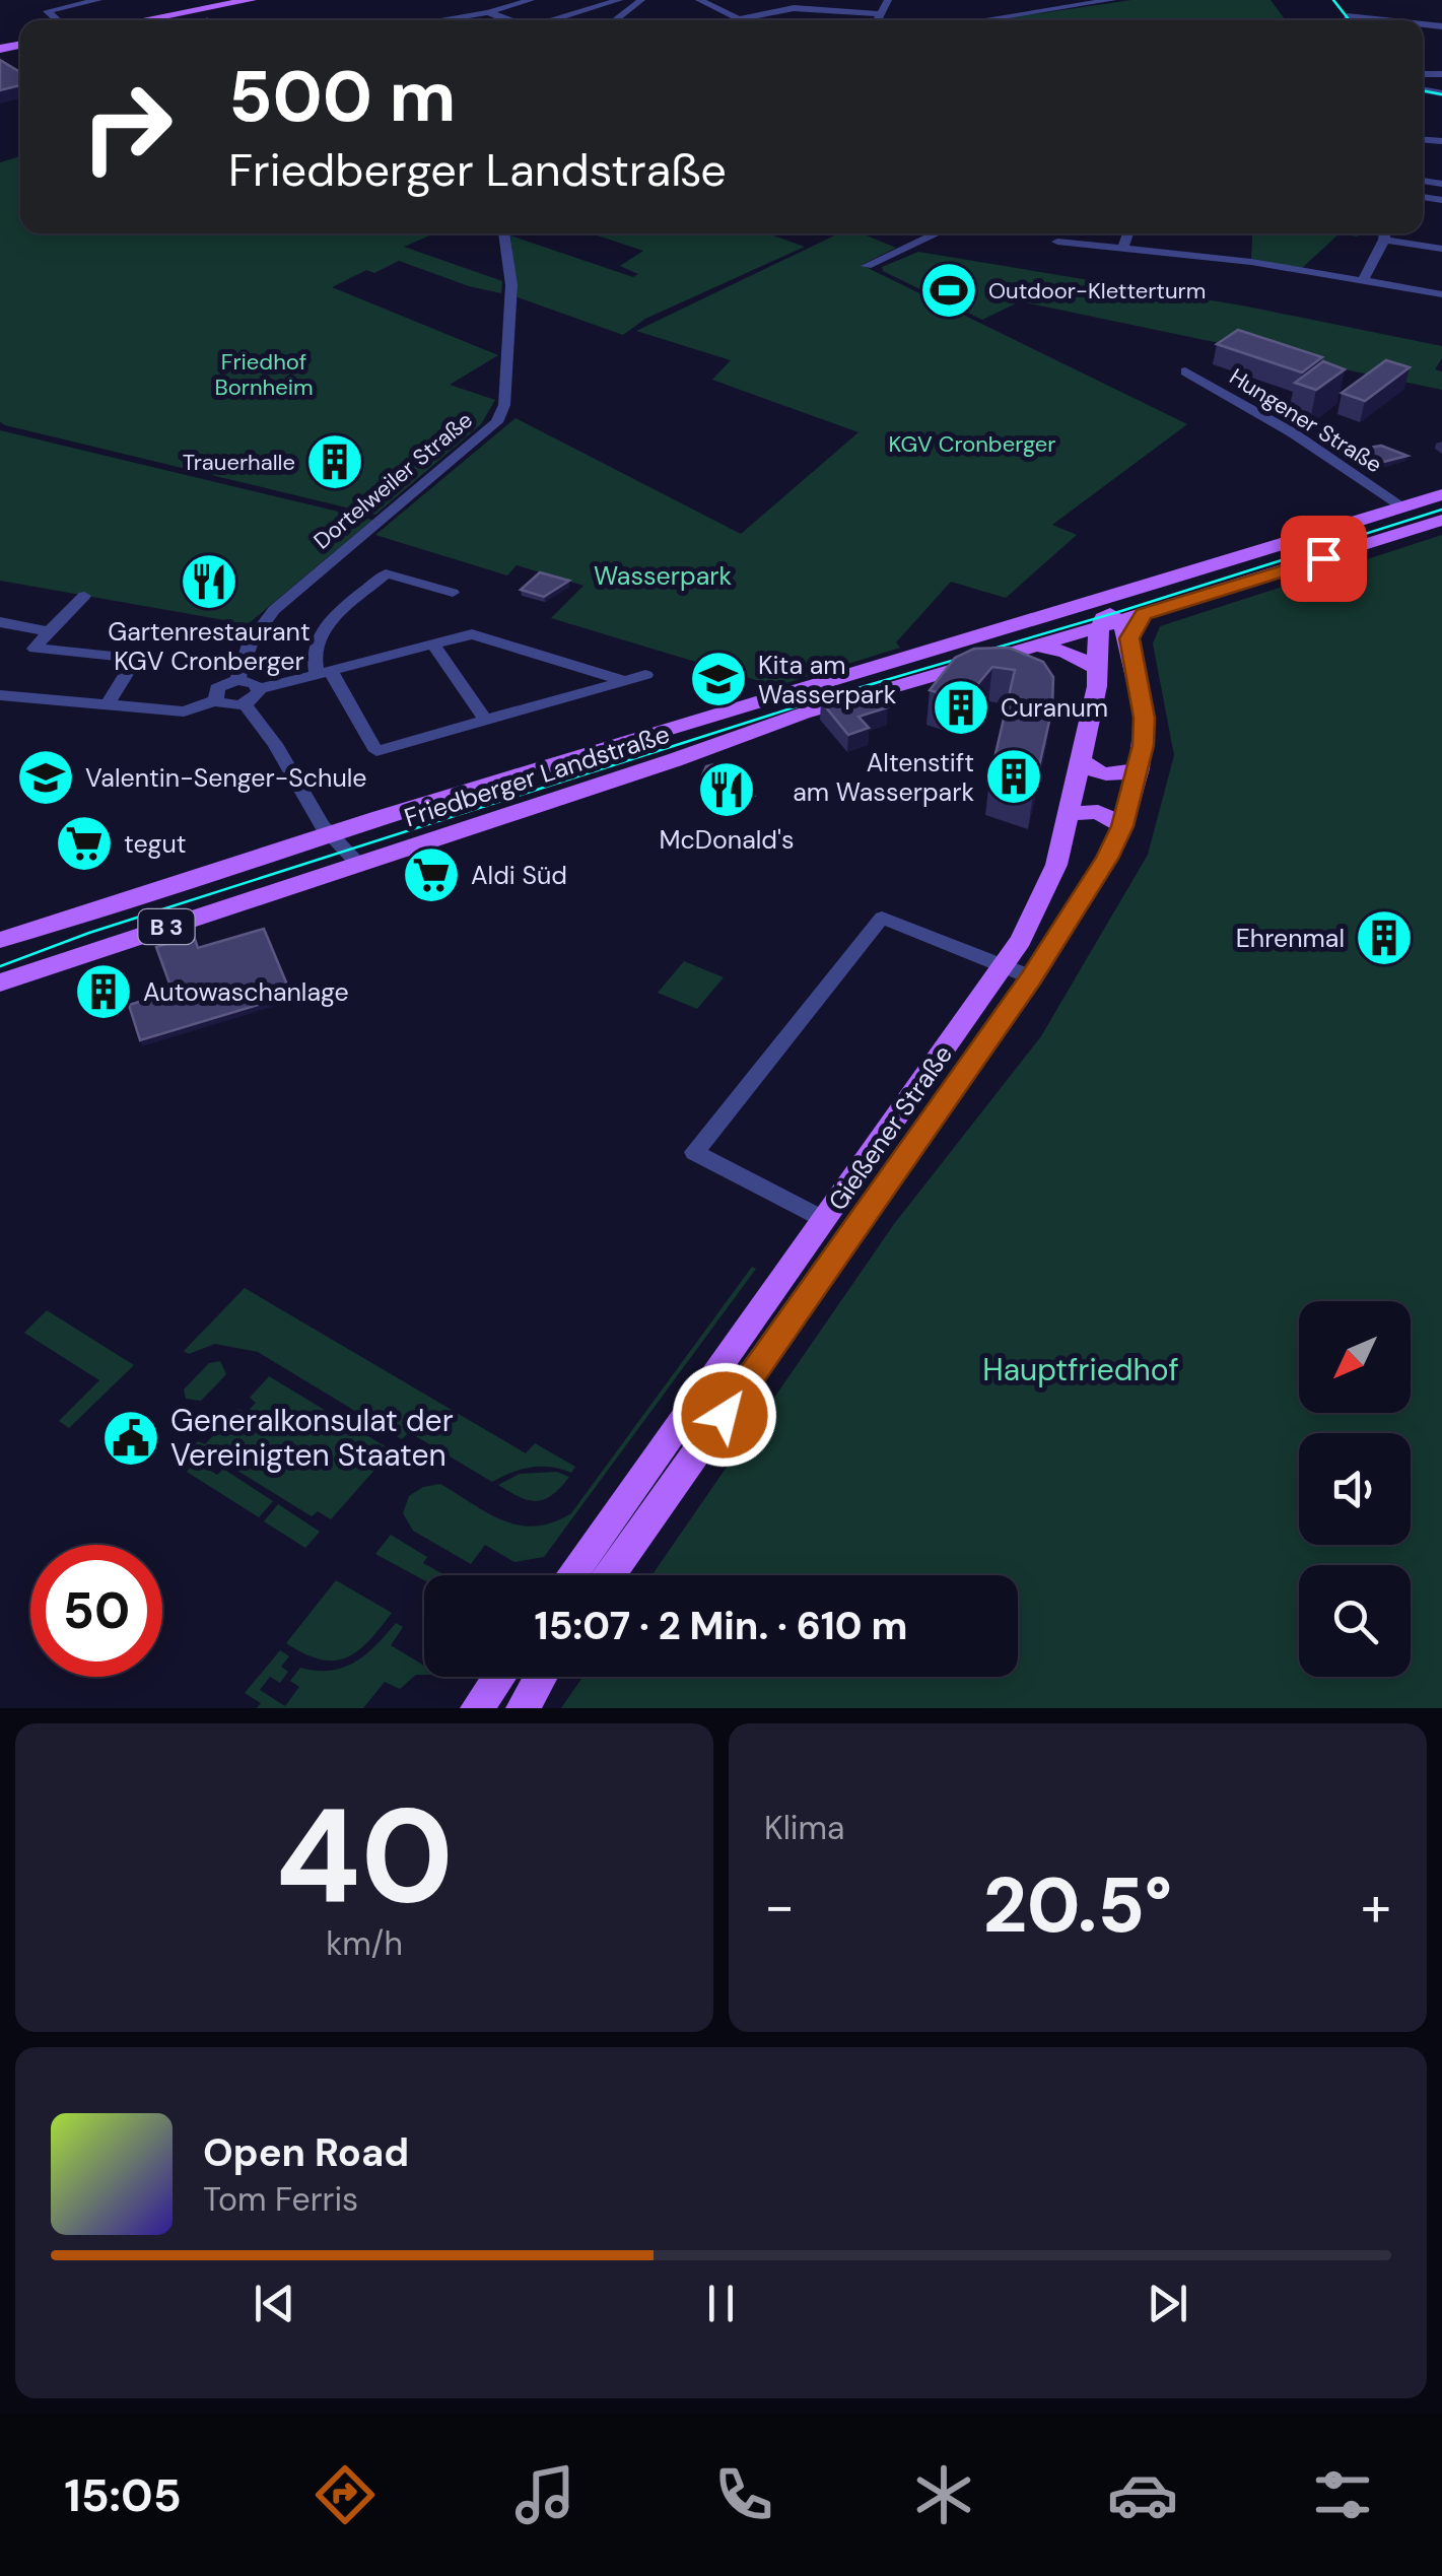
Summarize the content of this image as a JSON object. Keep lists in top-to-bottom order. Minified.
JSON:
{"streets":{"main road":["Friedberger Landstraße","B 3","Gießener Straße"],"street":["Hungener Straße","Dortelweiler Straße"]},"crossings":[["Hungener Straße","Friedberger Landstraße"],["Friedberger Landstraße","Gießener Straße"]],"parks":["Friedhof Bornheim","KGV Cronberger","Wasserpark","Hauptfriedhof"],"places":{"sports":["Outdoor-Kletterturm"],"building":["Trauerhalle","Curanum","Altenstift am Wasserpark","Ehrenmal","Autowaschanlage"],"restaurant":["Gartenrestaurant KGV Cronberger","McDonald's"],"school or university":["Kita am Wasserpark","Valentin-Senger-Schule"],"supermarket":["tegut","Aldi Süd"],"public building":["Generalkonsulat der Vereinigten Staaten"]},"north":"bottom left","page":{"turn":["500 m","Friedberger Landstraße"],"limit":"50","trip":"15:07 · 2 Min. · 610 m","tile":[["40","km/h"],"Klima"],"heat":["−","20.5°","+"],"song":["Open Road","Tom Ferris"],"tabs":"15:05"}}
